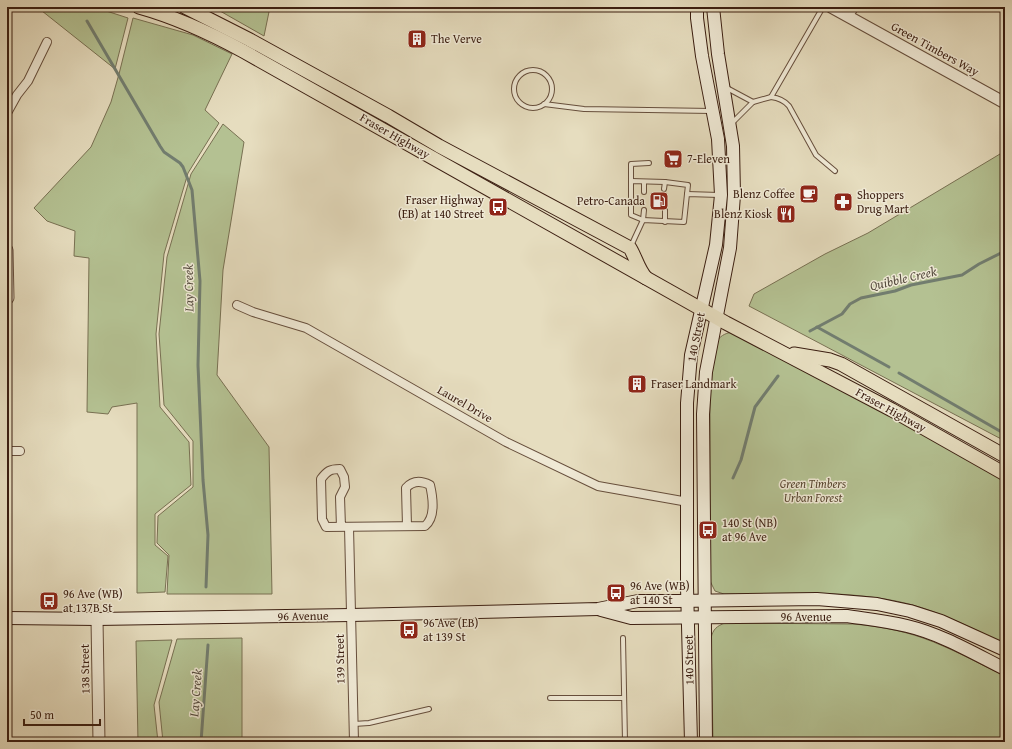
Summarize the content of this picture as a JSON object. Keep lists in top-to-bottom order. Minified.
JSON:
{"streets":{"main road":["Fraser Highway","140 Street","96 Avenue"],"street":["Green Timbers Way","Laurel Drive","139 Street","138 Street"]},"crossings":[["Fraser Highway","140 Street"],["140 Street","Laurel Drive"],["140 Street","96 Avenue"],["96 Avenue","139 Street"],["96 Avenue","138 Street"]],"water":["Quibble Creek","Lay Creek"],"parks":["Green Timbers Urban Forest"],"places":{"building":["The Verve","Fraser Landmark"],"supermarket":["7-Eleven"],"cafe":["Blenz Coffee"],"fuel station":["Petro-Canada"],"pharmacy":["Shoppers Drug Mart"],"bus stop":["Fraser Highway (EB) at 140 Street","140 St (NB) at 96 Ave","96 Ave (WB) at 140 St","96 Ave (WB) at 137B St","96 Ave (EB) at 139 St"],"restaurant":["Blenz Kiosk"]},"scale_bar":"50 m"}
